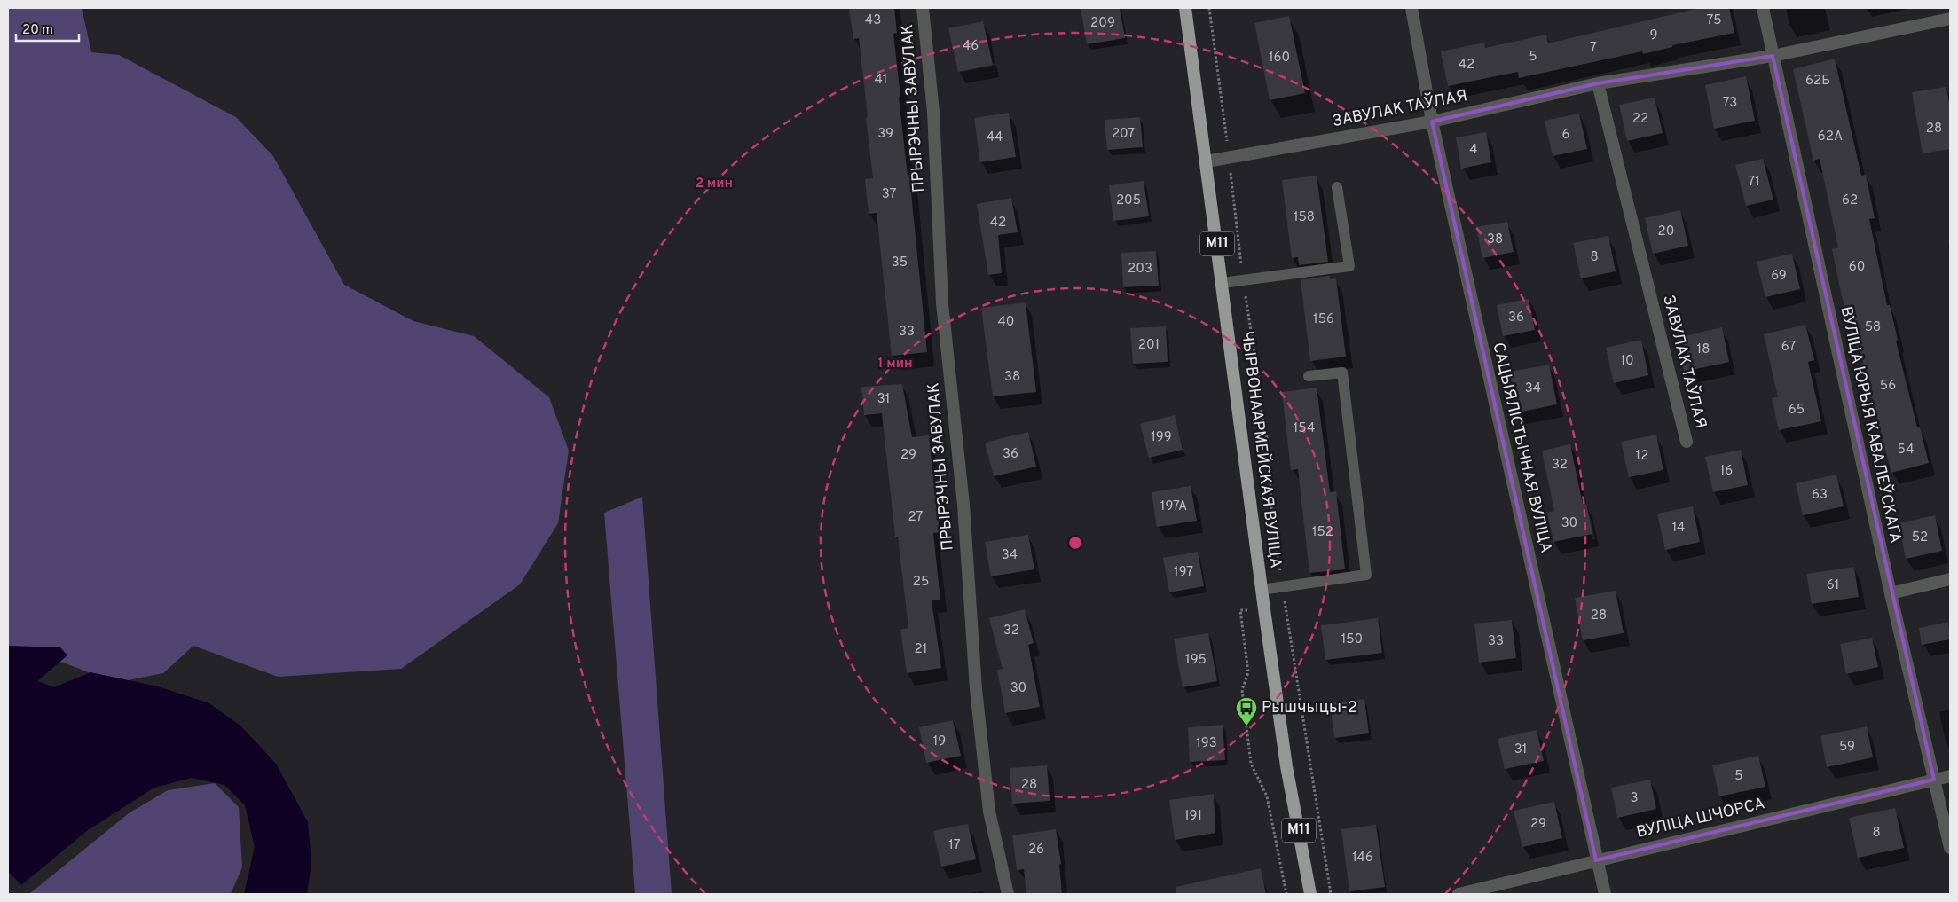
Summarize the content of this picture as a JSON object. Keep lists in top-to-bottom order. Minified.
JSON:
{"streets":{"highway":["М11","ЧЫРВОНААРМЕЙСКАЯ ВУЛІЦА"],"street":["ПРЫРЭЧНЫ ЗАВУЛАК","ЗАВУЛАК ТАЎЛАЯ","ВУЛІЦА ЮРЫЯ КАВАЛЕЎСКАГА","САЦЫЯЛІСТЫЧНАЯ ВУЛІЦА","ВУЛІЦА ШЧОРСА"]},"crossings":[["ЗАВУЛАК ТАЎЛАЯ","ВУЛІЦА ЮРЫЯ КАВАЛЕЎСКАГА"],["ЗАВУЛАК ТАЎЛАЯ","САЦЫЯЛІСТЫЧНАЯ ВУЛІЦА"],["ЗАВУЛАК ТАЎЛАЯ","ЧЫРВОНААРМЕЙСКАЯ ВУЛІЦА"],["ВУЛІЦА ЮРЫЯ КАВАЛЕЎСКАГА","ВУЛІЦА ШЧОРСА"],["САЦЫЯЛІСТЫЧНАЯ ВУЛІЦА","ВУЛІЦА ШЧОРСА"]],"places":{"bus stop":["Рышчыцы-2"]},"house_numbers":["43","75","209","9","46","7","5","160","42","41","62Б","73","22","28","39","207","6","62А","44","4","71","37","205","62","158","42","20","38","8","35","60","203","69","36","156","40","58","33","201","67","18","10","38","56","34","31","65","154","199","54","36","29","12","32","16","63","197А","27","30","14","152","52","34","197","25","61","28","32","150","33","21","195","30","19","193","59","31","5","28","3","191","29","8","17","26","146"],"scale_bar":"20 m","rings":["2 мин","1 мин"]}
